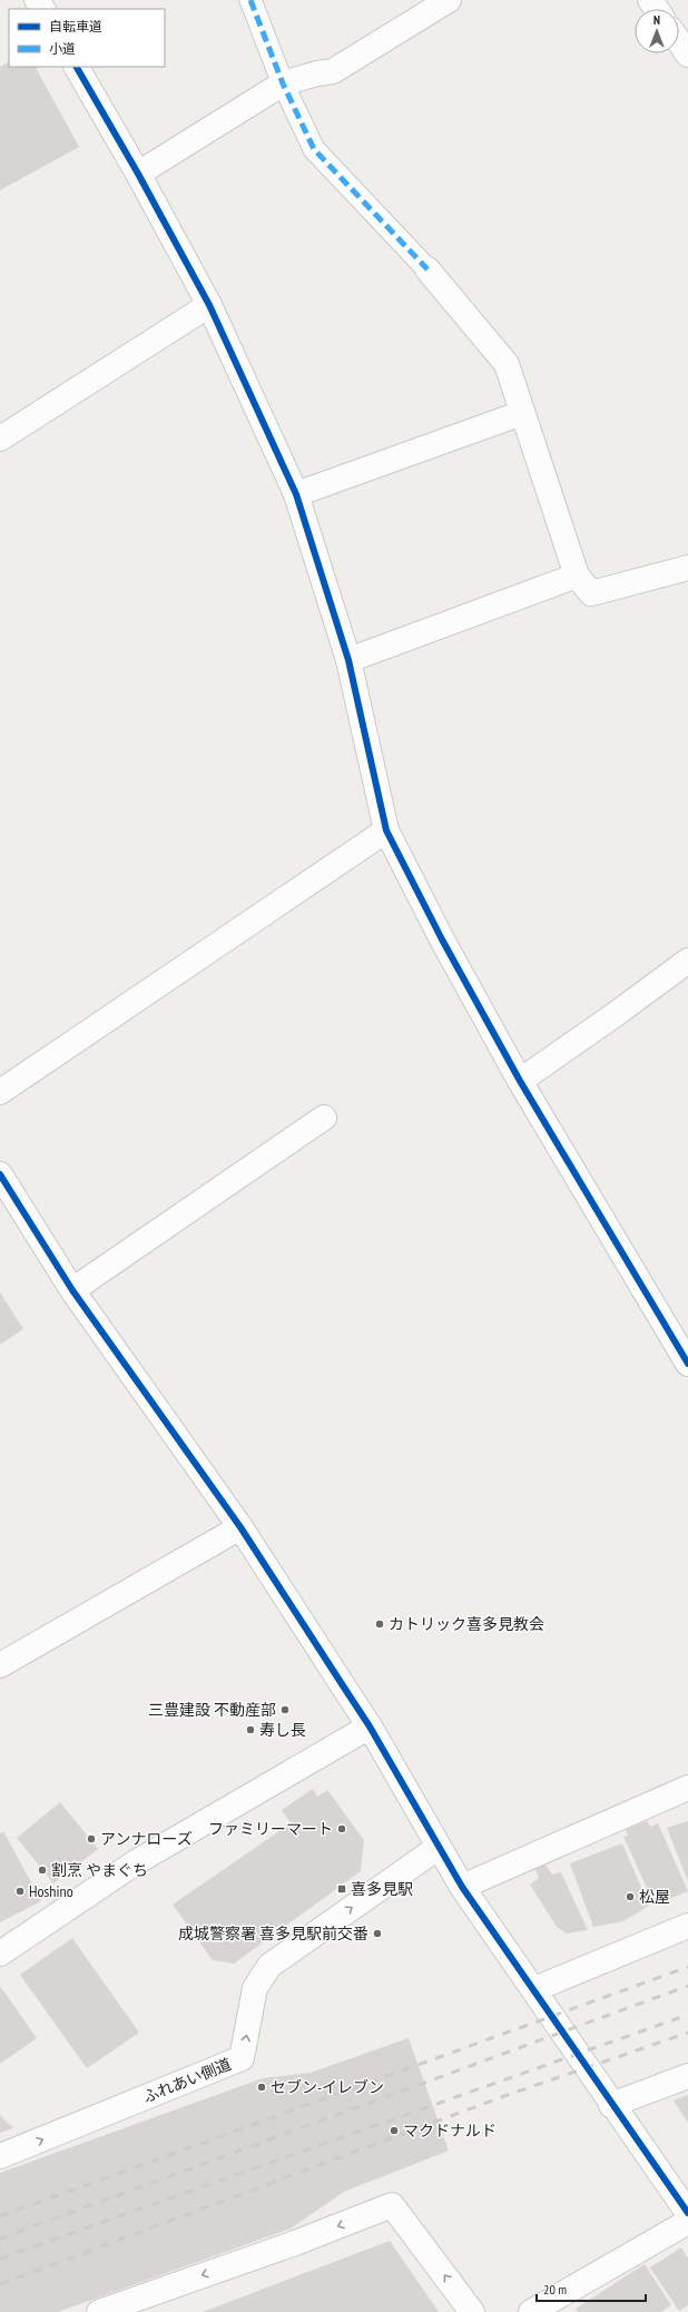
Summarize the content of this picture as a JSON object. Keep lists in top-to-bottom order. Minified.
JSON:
{"streets":{"street":["ふれあい側道"]},"places":{"other":["カトリック喜多見教会","三豊建設 不動産部","寿し長","ファミリーマート","アンナローズ","割烹 やまぐち","Hoshino","松屋","成城警察署 喜多見駅前交番","セブン-イレブン","マクドナルド"],"transit":["喜多見駅"]},"legend":["自転車道","小道"],"scale_bar":"20 m","north":"top"}
